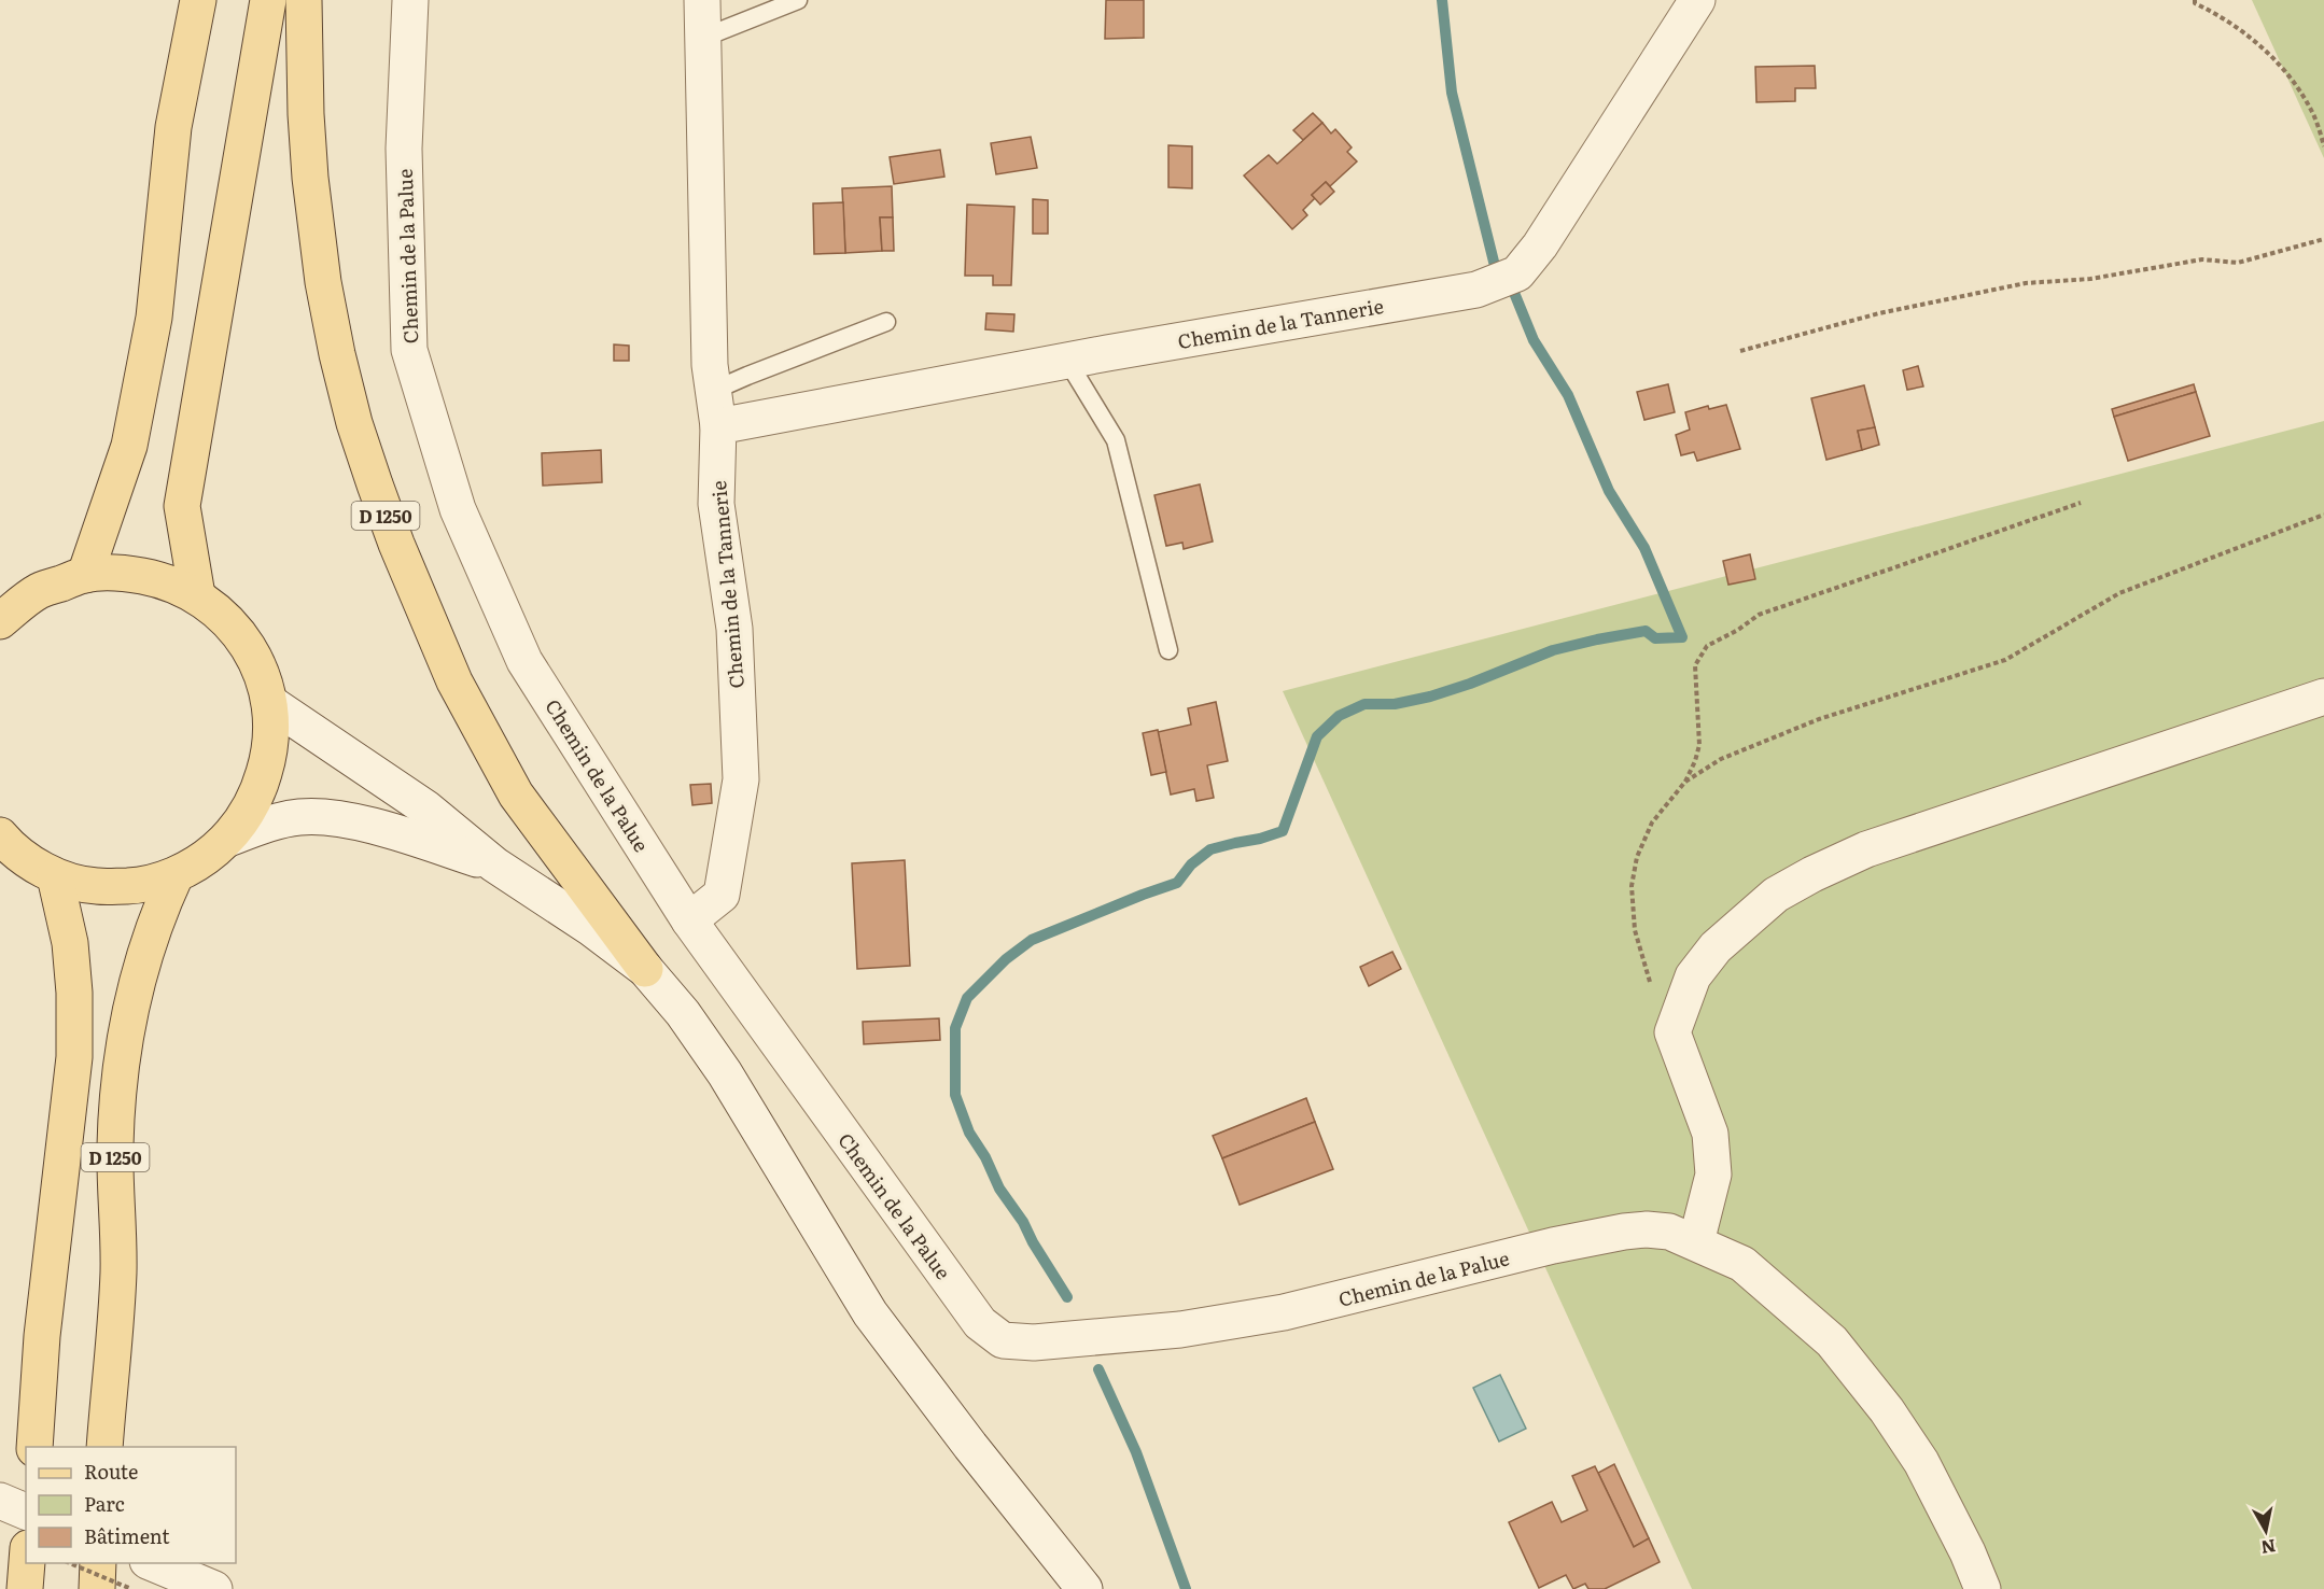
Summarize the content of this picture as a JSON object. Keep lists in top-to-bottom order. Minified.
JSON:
{"streets":{"main road":["D 1250"],"street":["Chemin de la Palue","Chemin de la Tannerie"]},"crossings":[["Chemin de la Palue","Chemin de la Tannerie"]],"legend":["Route","Parc","Bâtiment"],"north":"bottom"}
